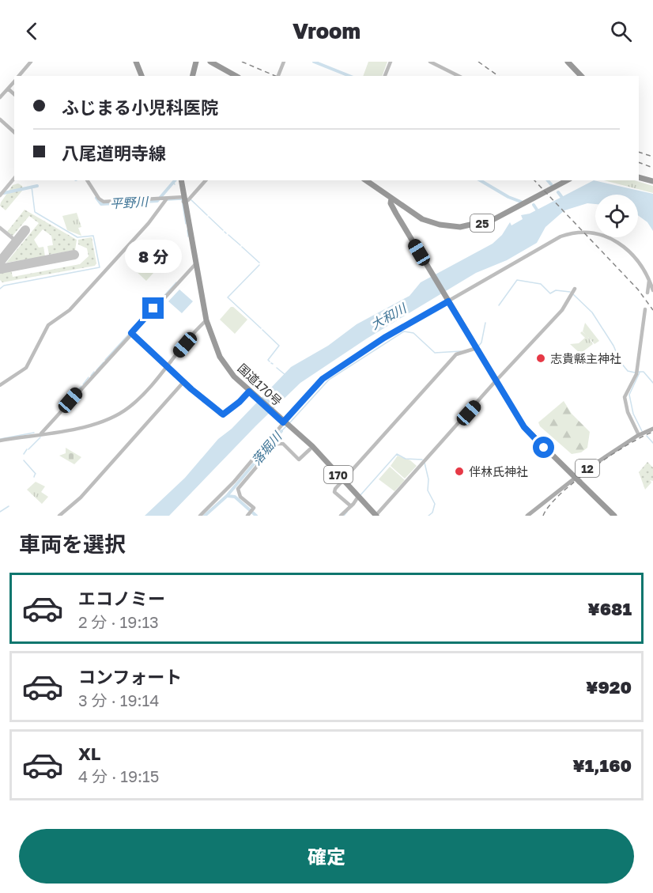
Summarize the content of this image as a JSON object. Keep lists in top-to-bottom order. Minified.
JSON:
{"streets":{"highway":["25","国道170号","170"],"main road":["12"]},"water":["平野川","大和川","落堀川"],"places":["志貴縣主神社","伴林氏神社"],"page":{"header":"Vroom","banner":["ふじまる小児科医院","八尾道明寺線"],"bubble":"8 分","heading":"車両を選択","list":[{"name":"エコノミー","note":"2 分 · 19:13","value":"¥681"},{"name":"コンフォート","note":"3 分 · 19:14","value":"¥920"},{"name":"XL","note":"4 分 · 19:15","value":"¥1,160"}],"buttons":"確定"}}
